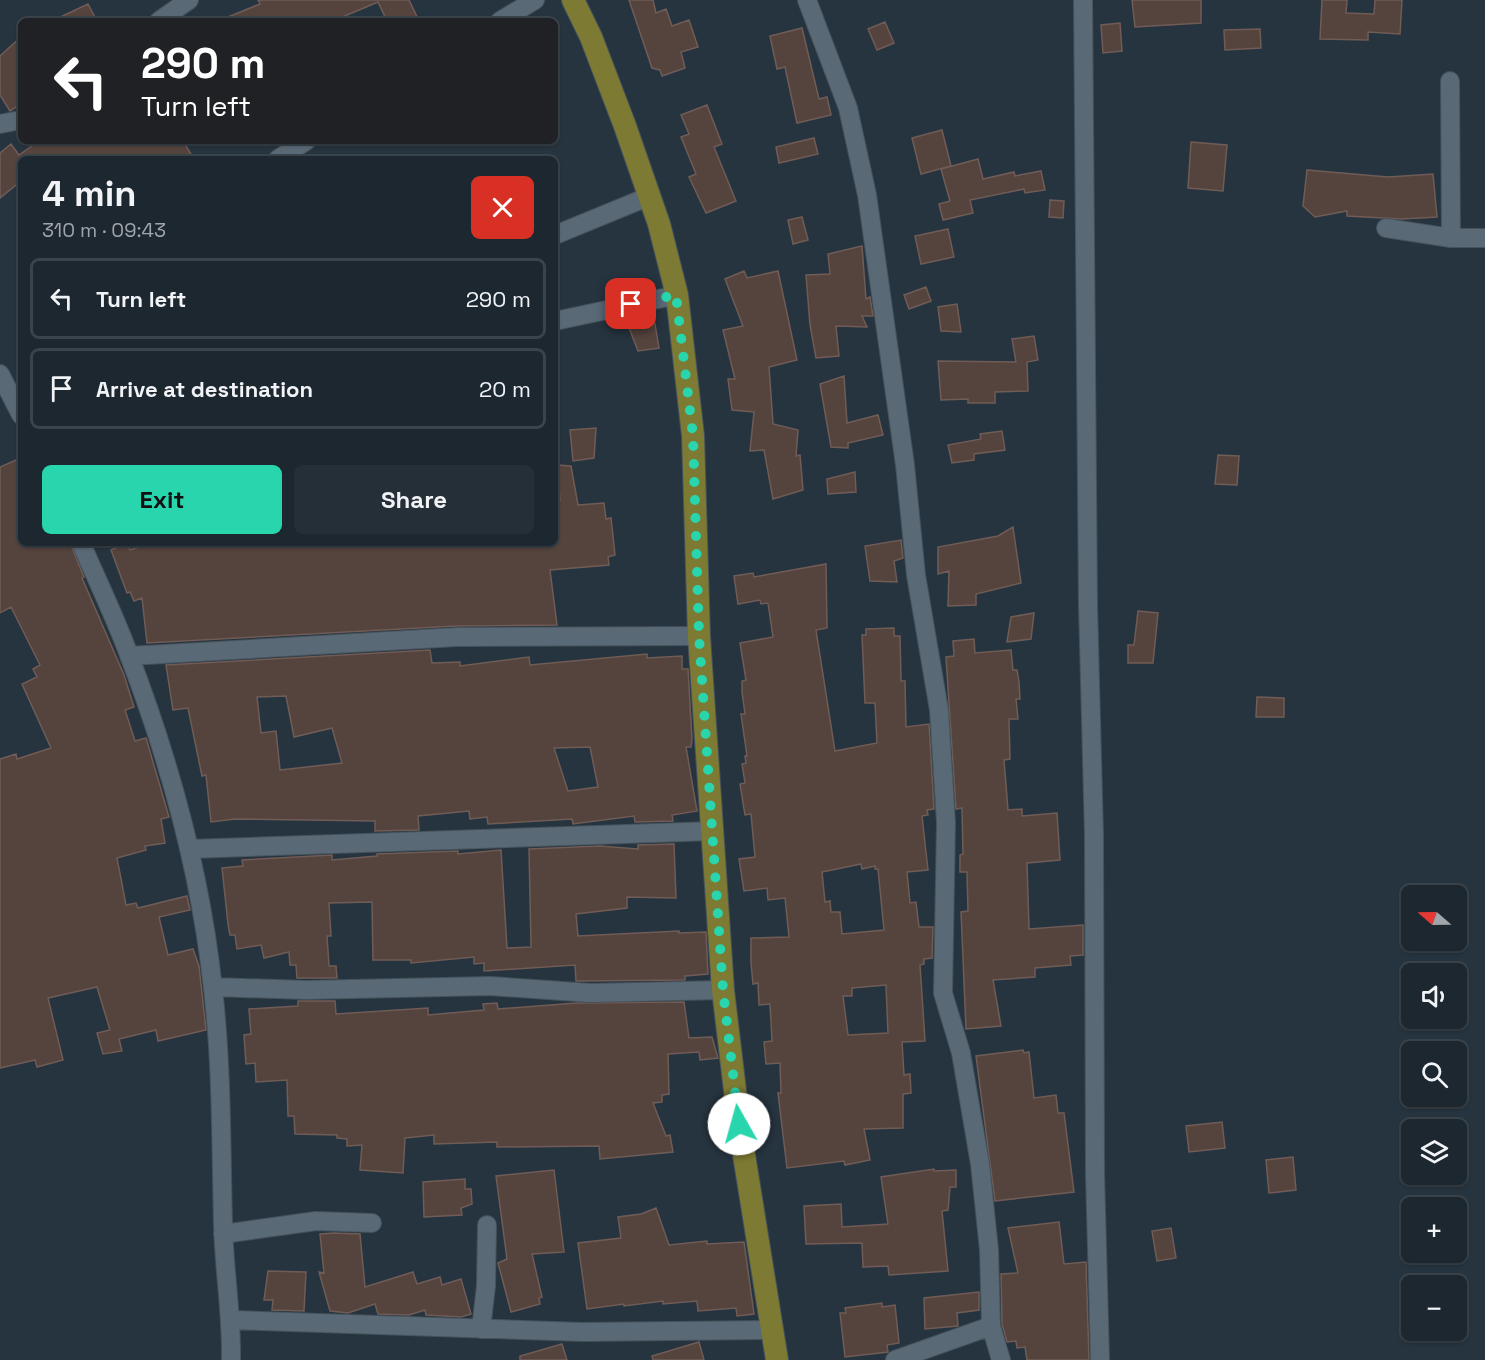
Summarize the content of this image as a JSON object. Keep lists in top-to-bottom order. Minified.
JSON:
{"north":"left","page":{"turn":["290 m","Turn left"],"heading":["4 min","310 m · 09:43"],"list":[{"name":"Turn left","value":"290 m"},{"name":"Arrive at destination","value":"20 m"}],"buttons":["Exit","Share"],"map_buttons":["+","−"]}}
